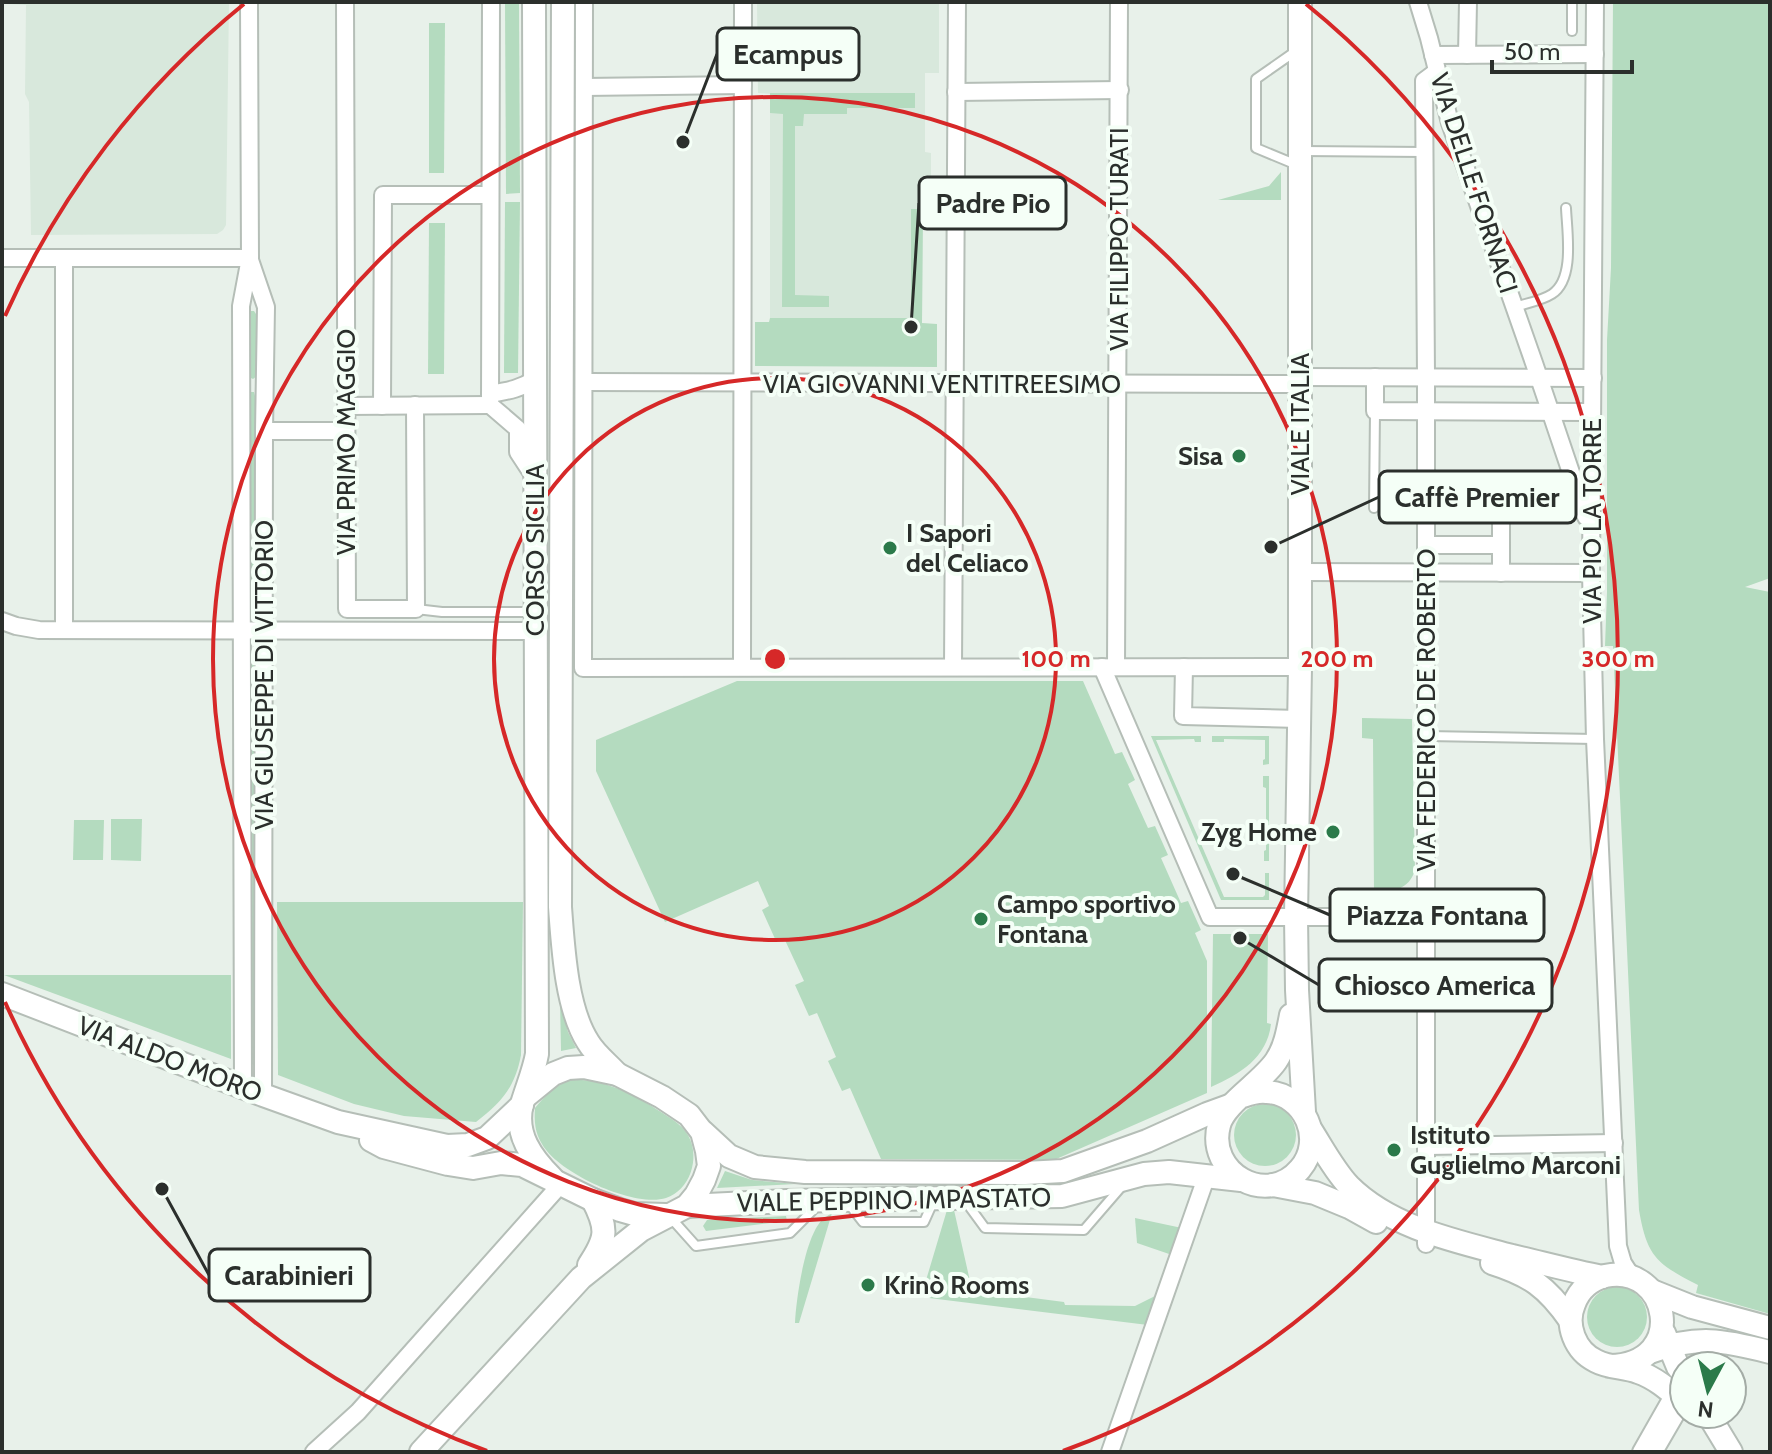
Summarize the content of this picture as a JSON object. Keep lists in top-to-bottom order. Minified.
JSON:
{"streets":{"main road":["VIALE ITALIA","CORSO SICILIA","VIA ALDO MORO","VIALE PEPPINO IMPASTATO"],"street":["VIA DELLE FORNACI","VIA FILIPPO TURATI","VIA GIOVANNI VENTITREESIMO","VIA PRIMO MAGGIO","VIA PIO LA TORRE","VIA GIUSEPPE DI VITTORIO","VIA FEDERICO DE ROBERTO"]},"crossings":[["VIA DELLE FORNACI","VIA GIOVANNI VENTITREESIMO"],["VIA DELLE FORNACI","VIA PIO LA TORRE"],["VIA FILIPPO TURATI","VIA GIOVANNI VENTITREESIMO"],["VIA GIOVANNI VENTITREESIMO","VIALE ITALIA"],["VIA GIOVANNI VENTITREESIMO","VIA PIO LA TORRE"],["VIA GIOVANNI VENTITREESIMO","VIA FEDERICO DE ROBERTO"],["CORSO SICILIA","VIALE PEPPINO IMPASTATO"],["VIA GIUSEPPE DI VITTORIO","VIA ALDO MORO"]],"places":["Ecampus","Padre Pio","Sisa","Caffè Premier","I Sapori del Celiaco","Zyg Home","Piazza Fontana","Campo sportivo Fontana","Chiosco America","Istituto Guglielmo Marconi","Carabinieri","Krinò Rooms"],"scale_bar":"50 m","north":"bottom","rings":["100 m","200 m","300 m"]}
